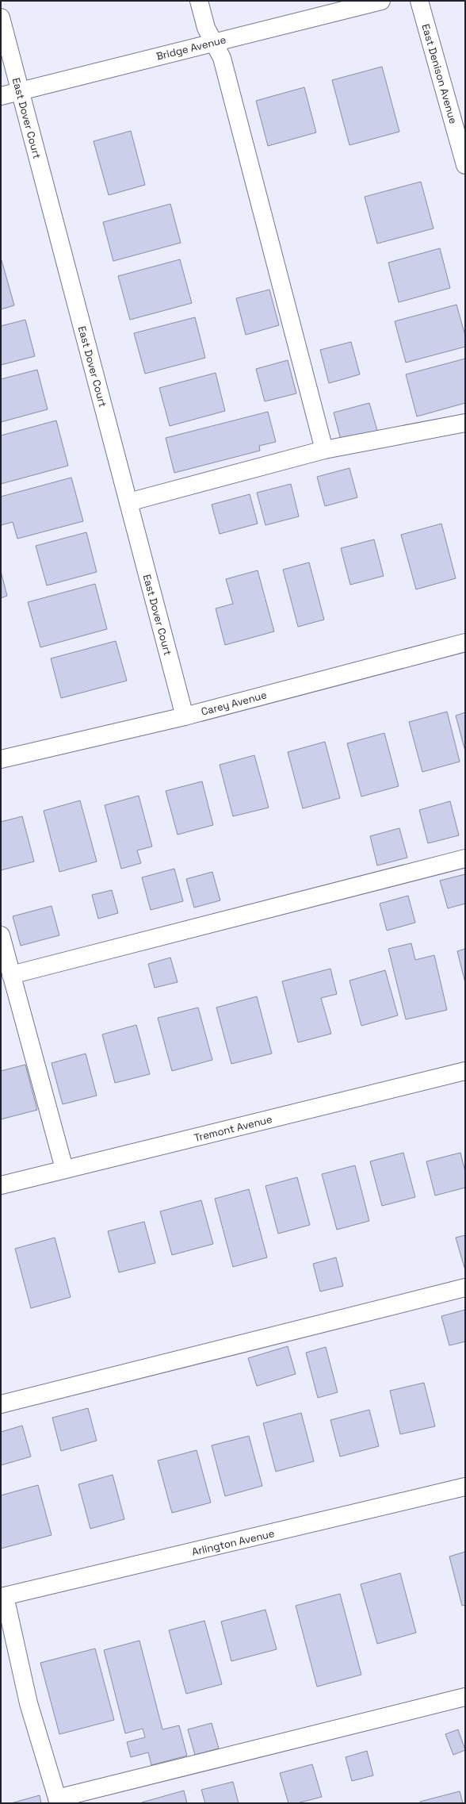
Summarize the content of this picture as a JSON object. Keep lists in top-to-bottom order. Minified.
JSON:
{"streets":{"street":["Bridge Avenue","East Denison Avenue","East Dover Court","Carey Avenue","Tremont Avenue","Arlington Avenue"]},"crossings":[["Bridge Avenue","East Dover Court"],["East Dover Court","Carey Avenue"]]}
